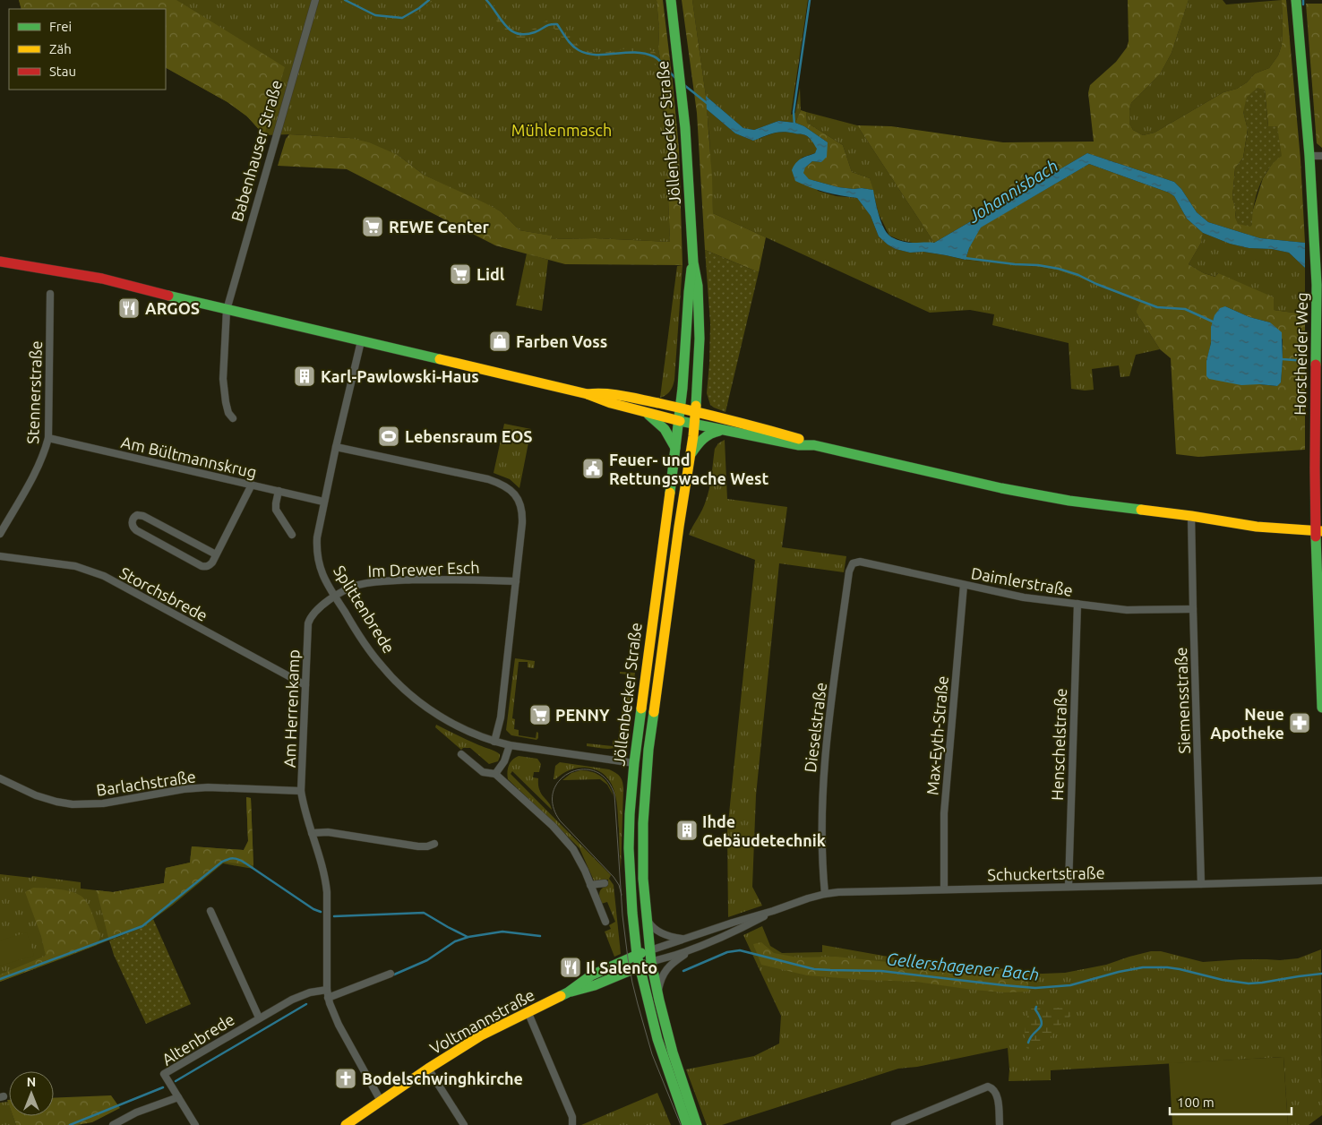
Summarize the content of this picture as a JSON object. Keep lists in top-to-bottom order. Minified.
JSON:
{"streets":{"main road":["Jöllenbecker Straße","Horstheider Weg","Splittenbrede","Voltmannstraße"],"street":["Babenhauser Straße","Stennerstraße","Am Bültmannskrug","Im Drewer Esch","Daimlerstraße","Storchsbrede","Siemensstraße","Am Herrenkamp","Dieselstraße","Max-Eyth-Straße","Henschelstraße","Barlachstraße","Schuckertstraße","Altenbrede"]},"crossings":[["Jöllenbecker Straße","Splittenbrede"],["Jöllenbecker Straße","Schuckertstraße"],["Jöllenbecker Straße","Voltmannstraße"],["Stennerstraße","Am Bültmannskrug"],["Am Bültmannskrug","Splittenbrede"],["Im Drewer Esch","Splittenbrede"],["Im Drewer Esch","Am Herrenkamp"],["Daimlerstraße","Siemensstraße"],["Daimlerstraße","Dieselstraße"],["Daimlerstraße","Max-Eyth-Straße"],["Daimlerstraße","Henschelstraße"],["Storchsbrede","Am Herrenkamp"],["Splittenbrede","Am Herrenkamp"],["Siemensstraße","Schuckertstraße"],["Am Herrenkamp","Barlachstraße"],["Am Herrenkamp","Voltmannstraße"],["Am Herrenkamp","Altenbrede"],["Dieselstraße","Schuckertstraße"],["Max-Eyth-Straße","Schuckertstraße"],["Henschelstraße","Schuckertstraße"],["Schuckertstraße","Voltmannstraße"]],"water":["Johannisbach","Gellershagener Bach"],"parks":["Mühlenmasch"],"places":{"supermarket":["REWE Center","Lidl","PENNY"],"restaurant":["ARGOS","Il Salento"],"shop":["Farben Voss"],"building":["Karl-Pawlowski-Haus","Ihde Gebäudetechnik"],"sports":["Lebensraum EOS"],"public building":["Feuer- und Rettungswache West"],"pharmacy":["Neue Apotheke"],"church":["Bodelschwinghkirche"]},"legend":["Frei","Zäh","Stau"],"scale_bar":"100 m","north":"top"}
